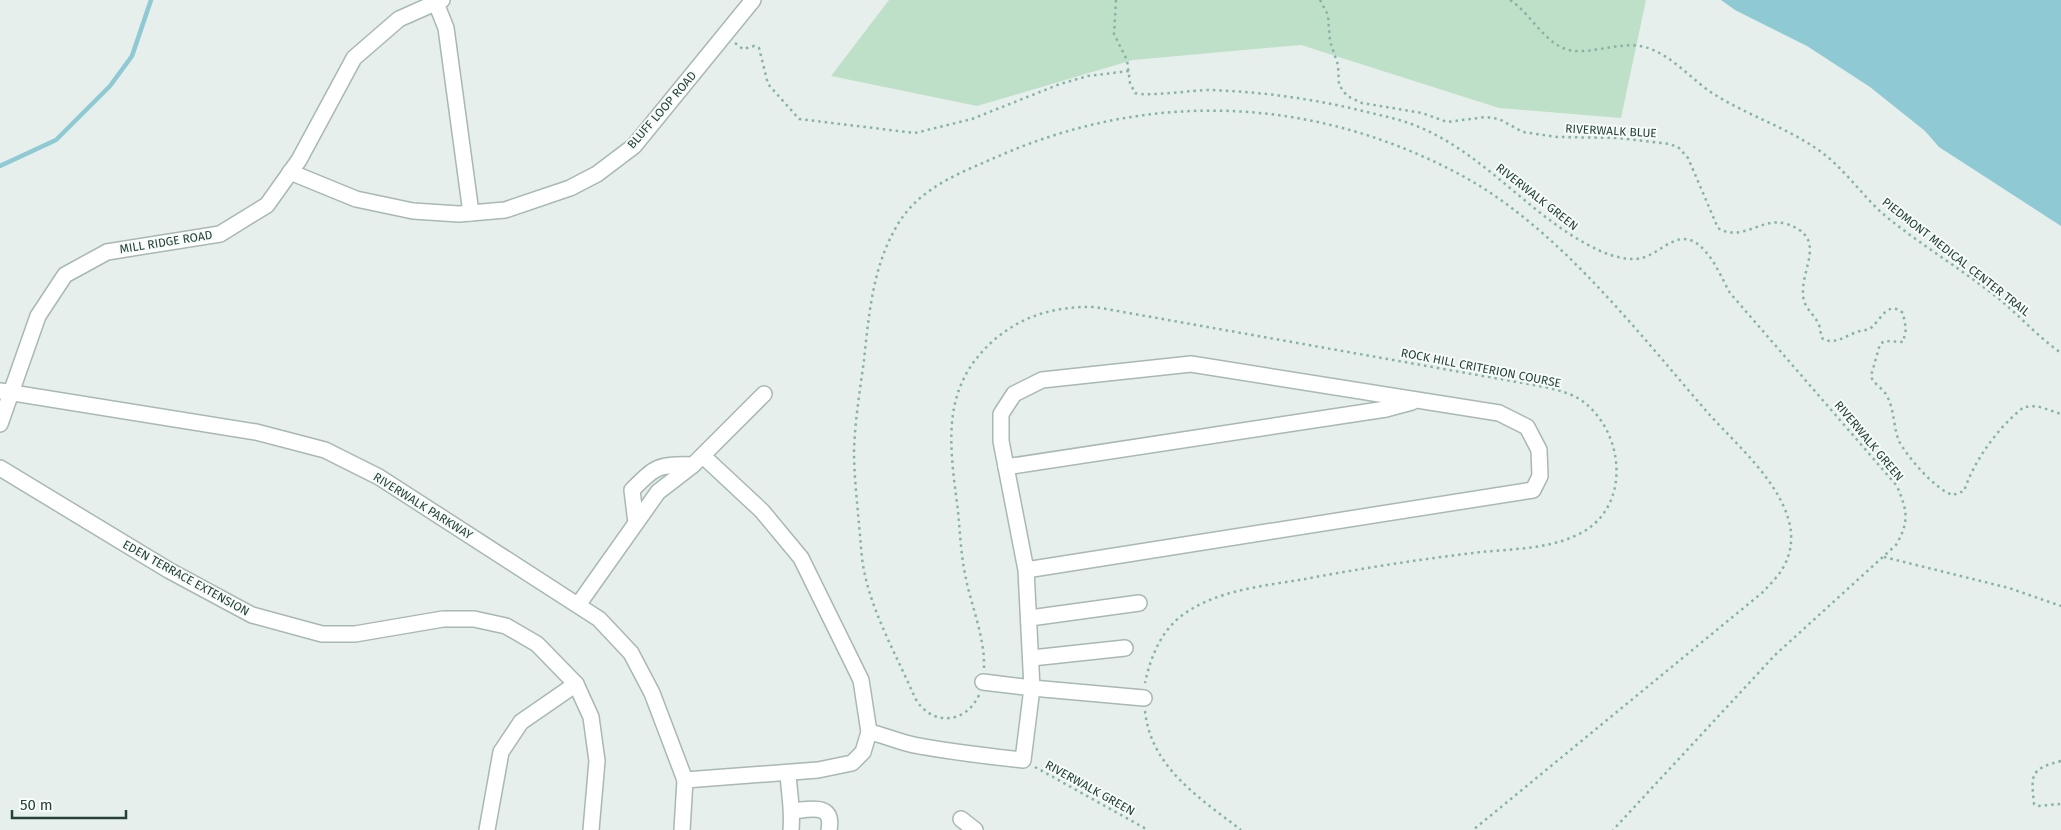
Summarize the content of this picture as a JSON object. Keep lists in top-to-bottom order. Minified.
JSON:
{"streets":{"street":["BLUFF LOOP ROAD","MILL RIDGE ROAD","RIVERWALK PARKWAY","EDEN TERRACE EXTENSION"],"path":["RIVERWALK BLUE","RIVERWALK GREEN","PIEDMONT MEDICAL CENTER TRAIL","ROCK HILL CRITERION COURSE"]},"crossings":[["BLUFF LOOP ROAD","MILL RIDGE ROAD"],["MILL RIDGE ROAD","RIVERWALK PARKWAY"]],"scale_bar":"50 m"}
